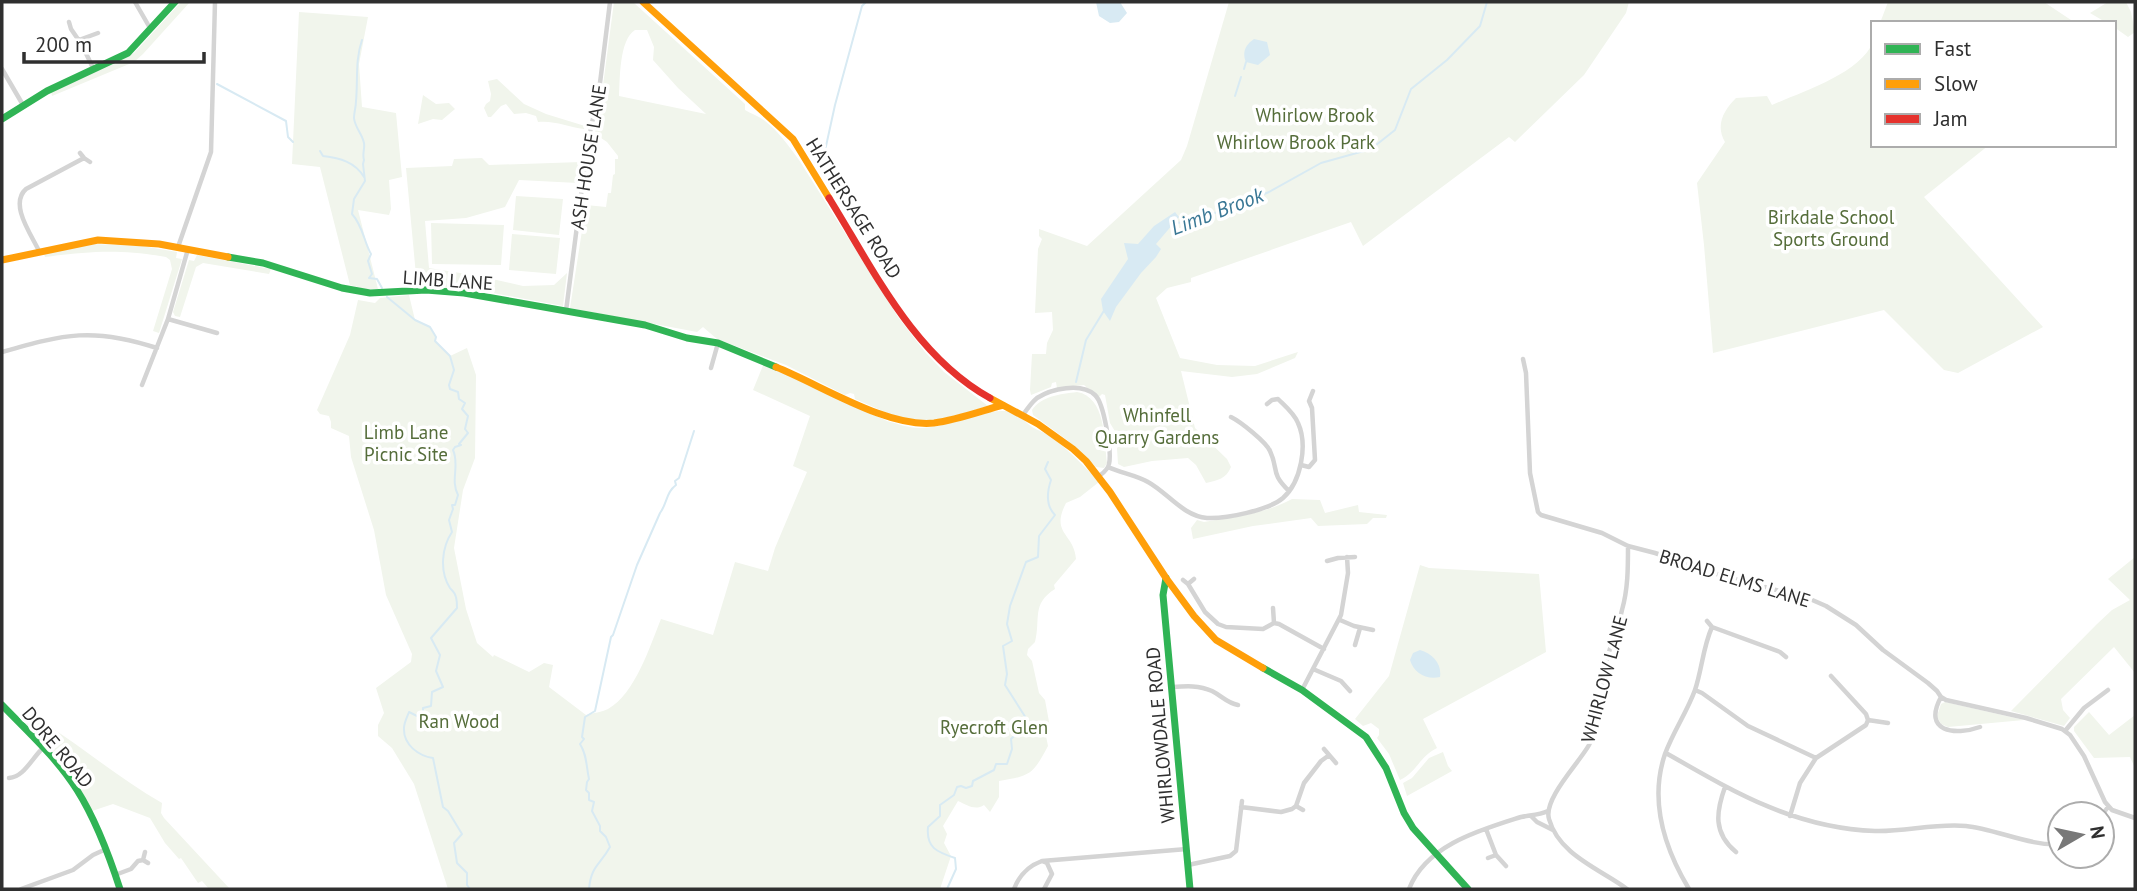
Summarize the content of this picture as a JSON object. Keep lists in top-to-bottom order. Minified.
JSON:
{"streets":{"main road":["HATHERSAGE ROAD","LIMB LANE","WHIRLOWDALE ROAD","DORE ROAD"],"street":["ASH HOUSE LANE","BROAD ELMS LANE","WHIRLOW LANE"]},"crossings":[["ASH HOUSE LANE","LIMB LANE"],["HATHERSAGE ROAD","LIMB LANE"],["HATHERSAGE ROAD","WHIRLOWDALE ROAD"],["BROAD ELMS LANE","WHIRLOW LANE"]],"water":["Limb Brook"],"parks":["Whirlow Brook","Whirlow Brook Park","Birkdale School Sports Ground","Whinfell Quarry Gardens","Limb Lane Picnic Site","Ran Wood","Ryecroft Glen"],"legend":["Fast","Slow","Jam"],"scale_bar":"200 m","north":"right"}
